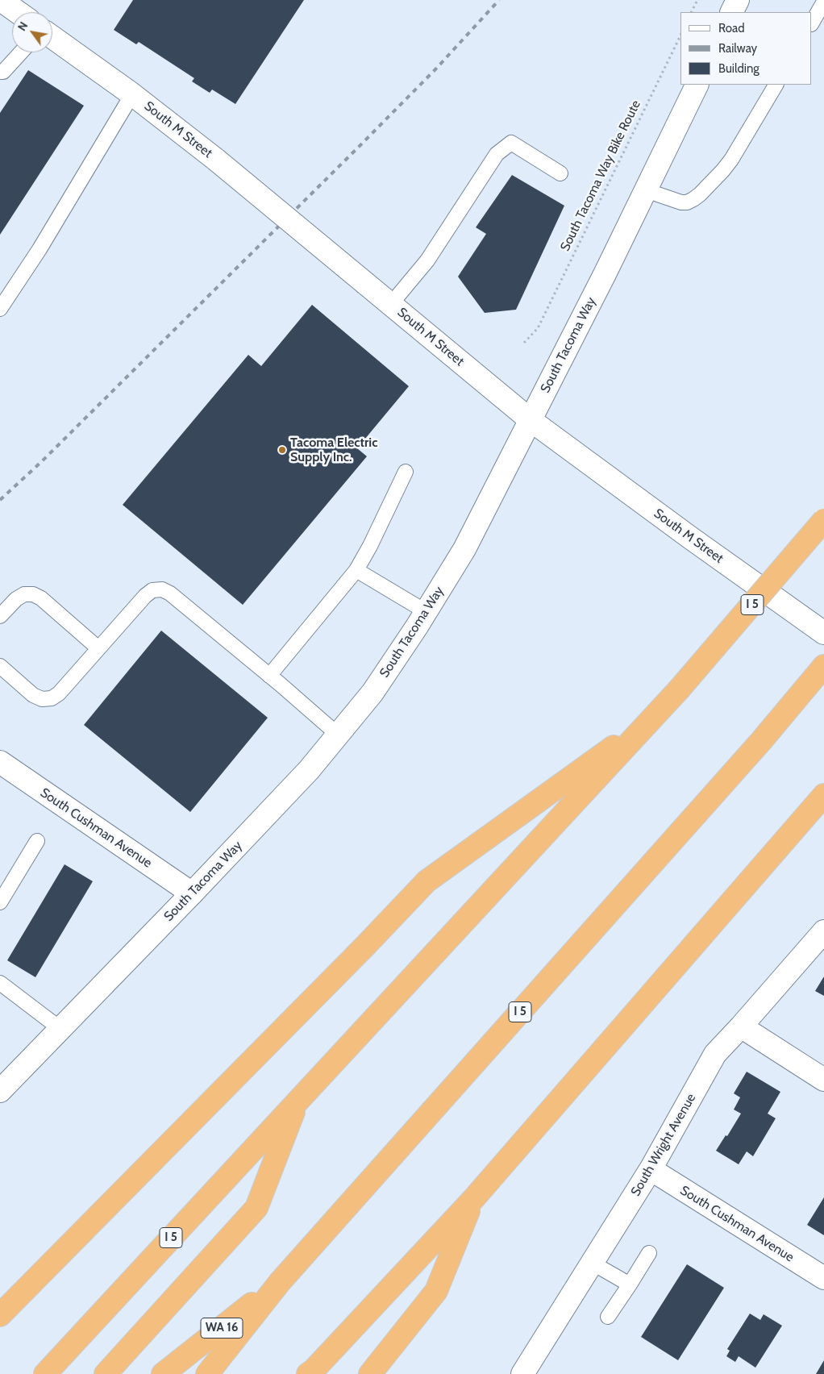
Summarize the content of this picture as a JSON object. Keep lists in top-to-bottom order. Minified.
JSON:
{"streets":{"highway":["I 5","WA 16"],"street":["South M Street","South Tacoma Way","South Cushman Avenue","South Wright Avenue"],"path":["South Tacoma Way Bike Route"]},"crossings":[["South M Street","South Tacoma Way"],["South Tacoma Way","South Cushman Avenue"],["I 5","WA 16"],["South Cushman Avenue","South Wright Avenue"]],"places":["Tacoma Electric Supply Inc."],"legend":["Road","Railway","Building"],"north":"top left"}
